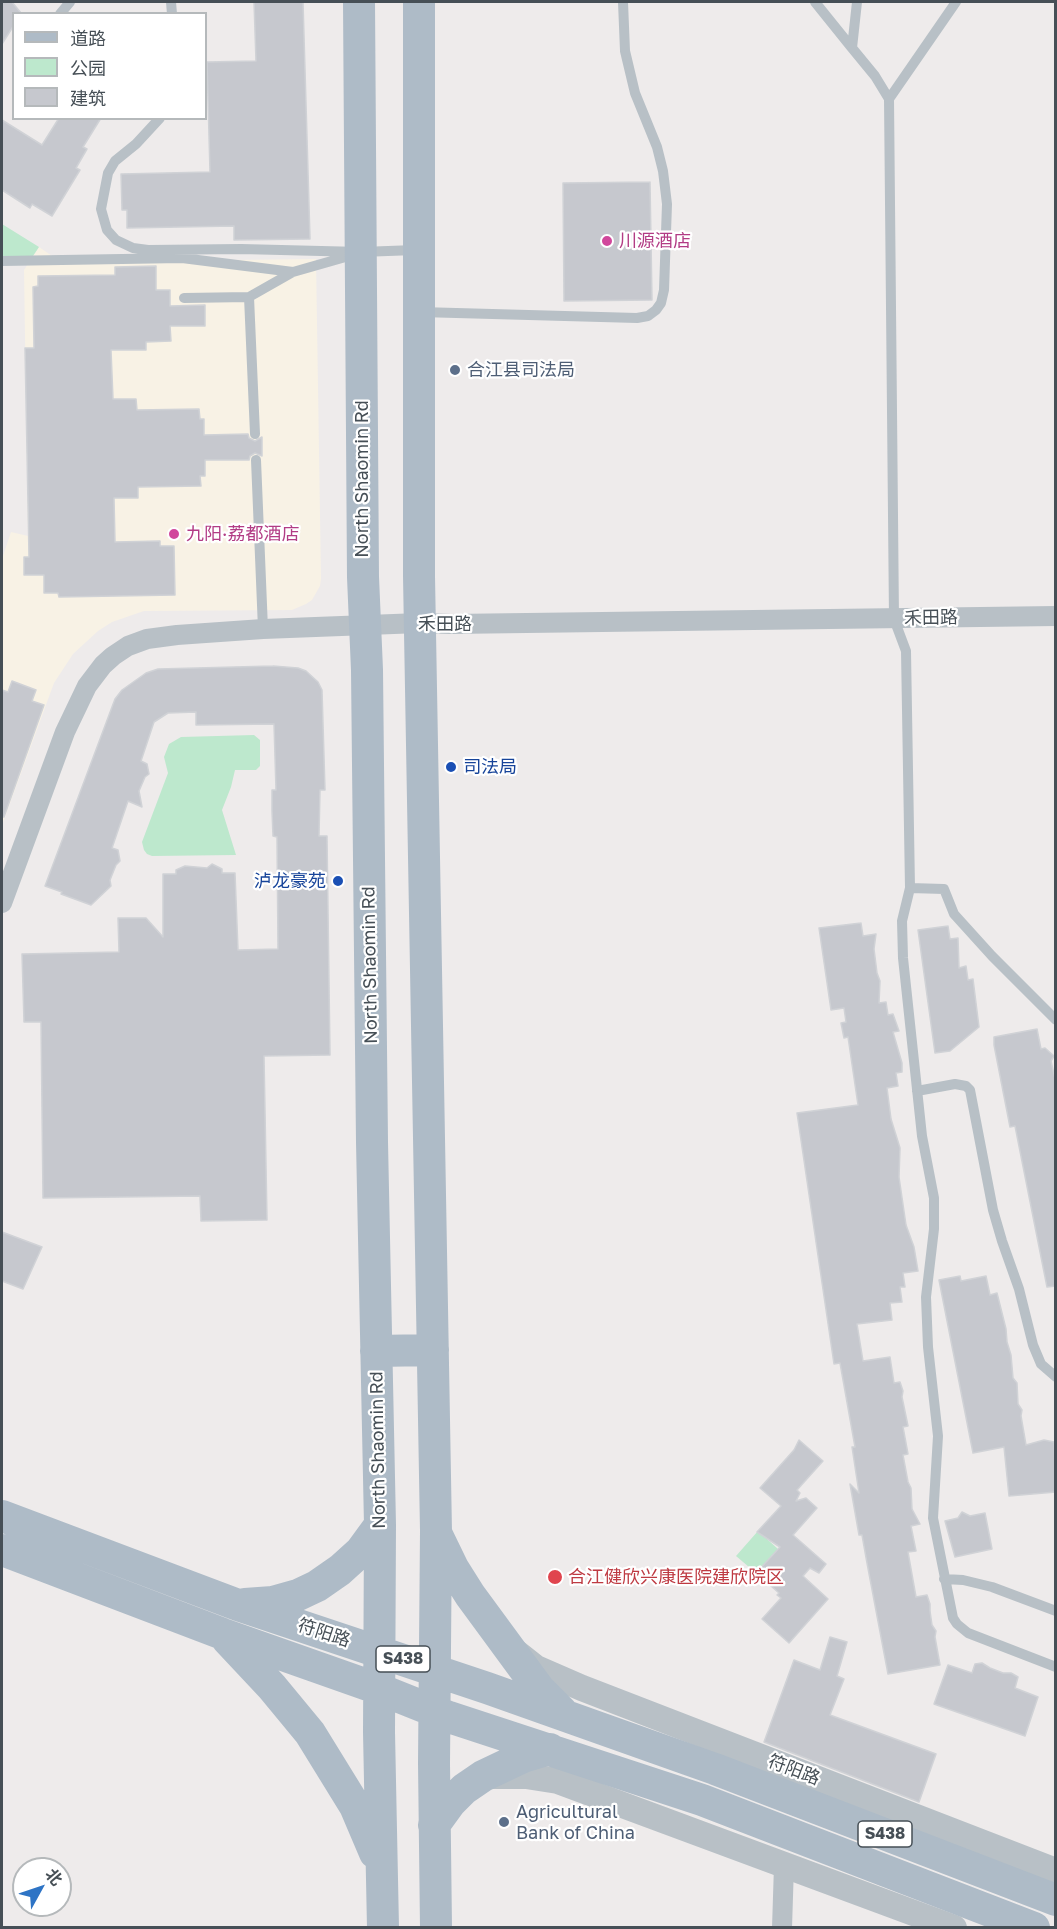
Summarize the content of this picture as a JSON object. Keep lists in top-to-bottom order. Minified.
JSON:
{"streets":{"main road":["North Shaomin Rd","符阳路","S438"],"street":["禾田路"]},"crossings":[["North Shaomin Rd","禾田路"],["North Shaomin Rd","符阳路"]],"places":["川源酒店","合江县司法局","九阳·荔都酒店","司法局","泸龙豪苑","合江健欣兴康医院建欣院区","Agricultural Bank of China"],"legend":["道路","公园","建筑"],"north":"top right"}
